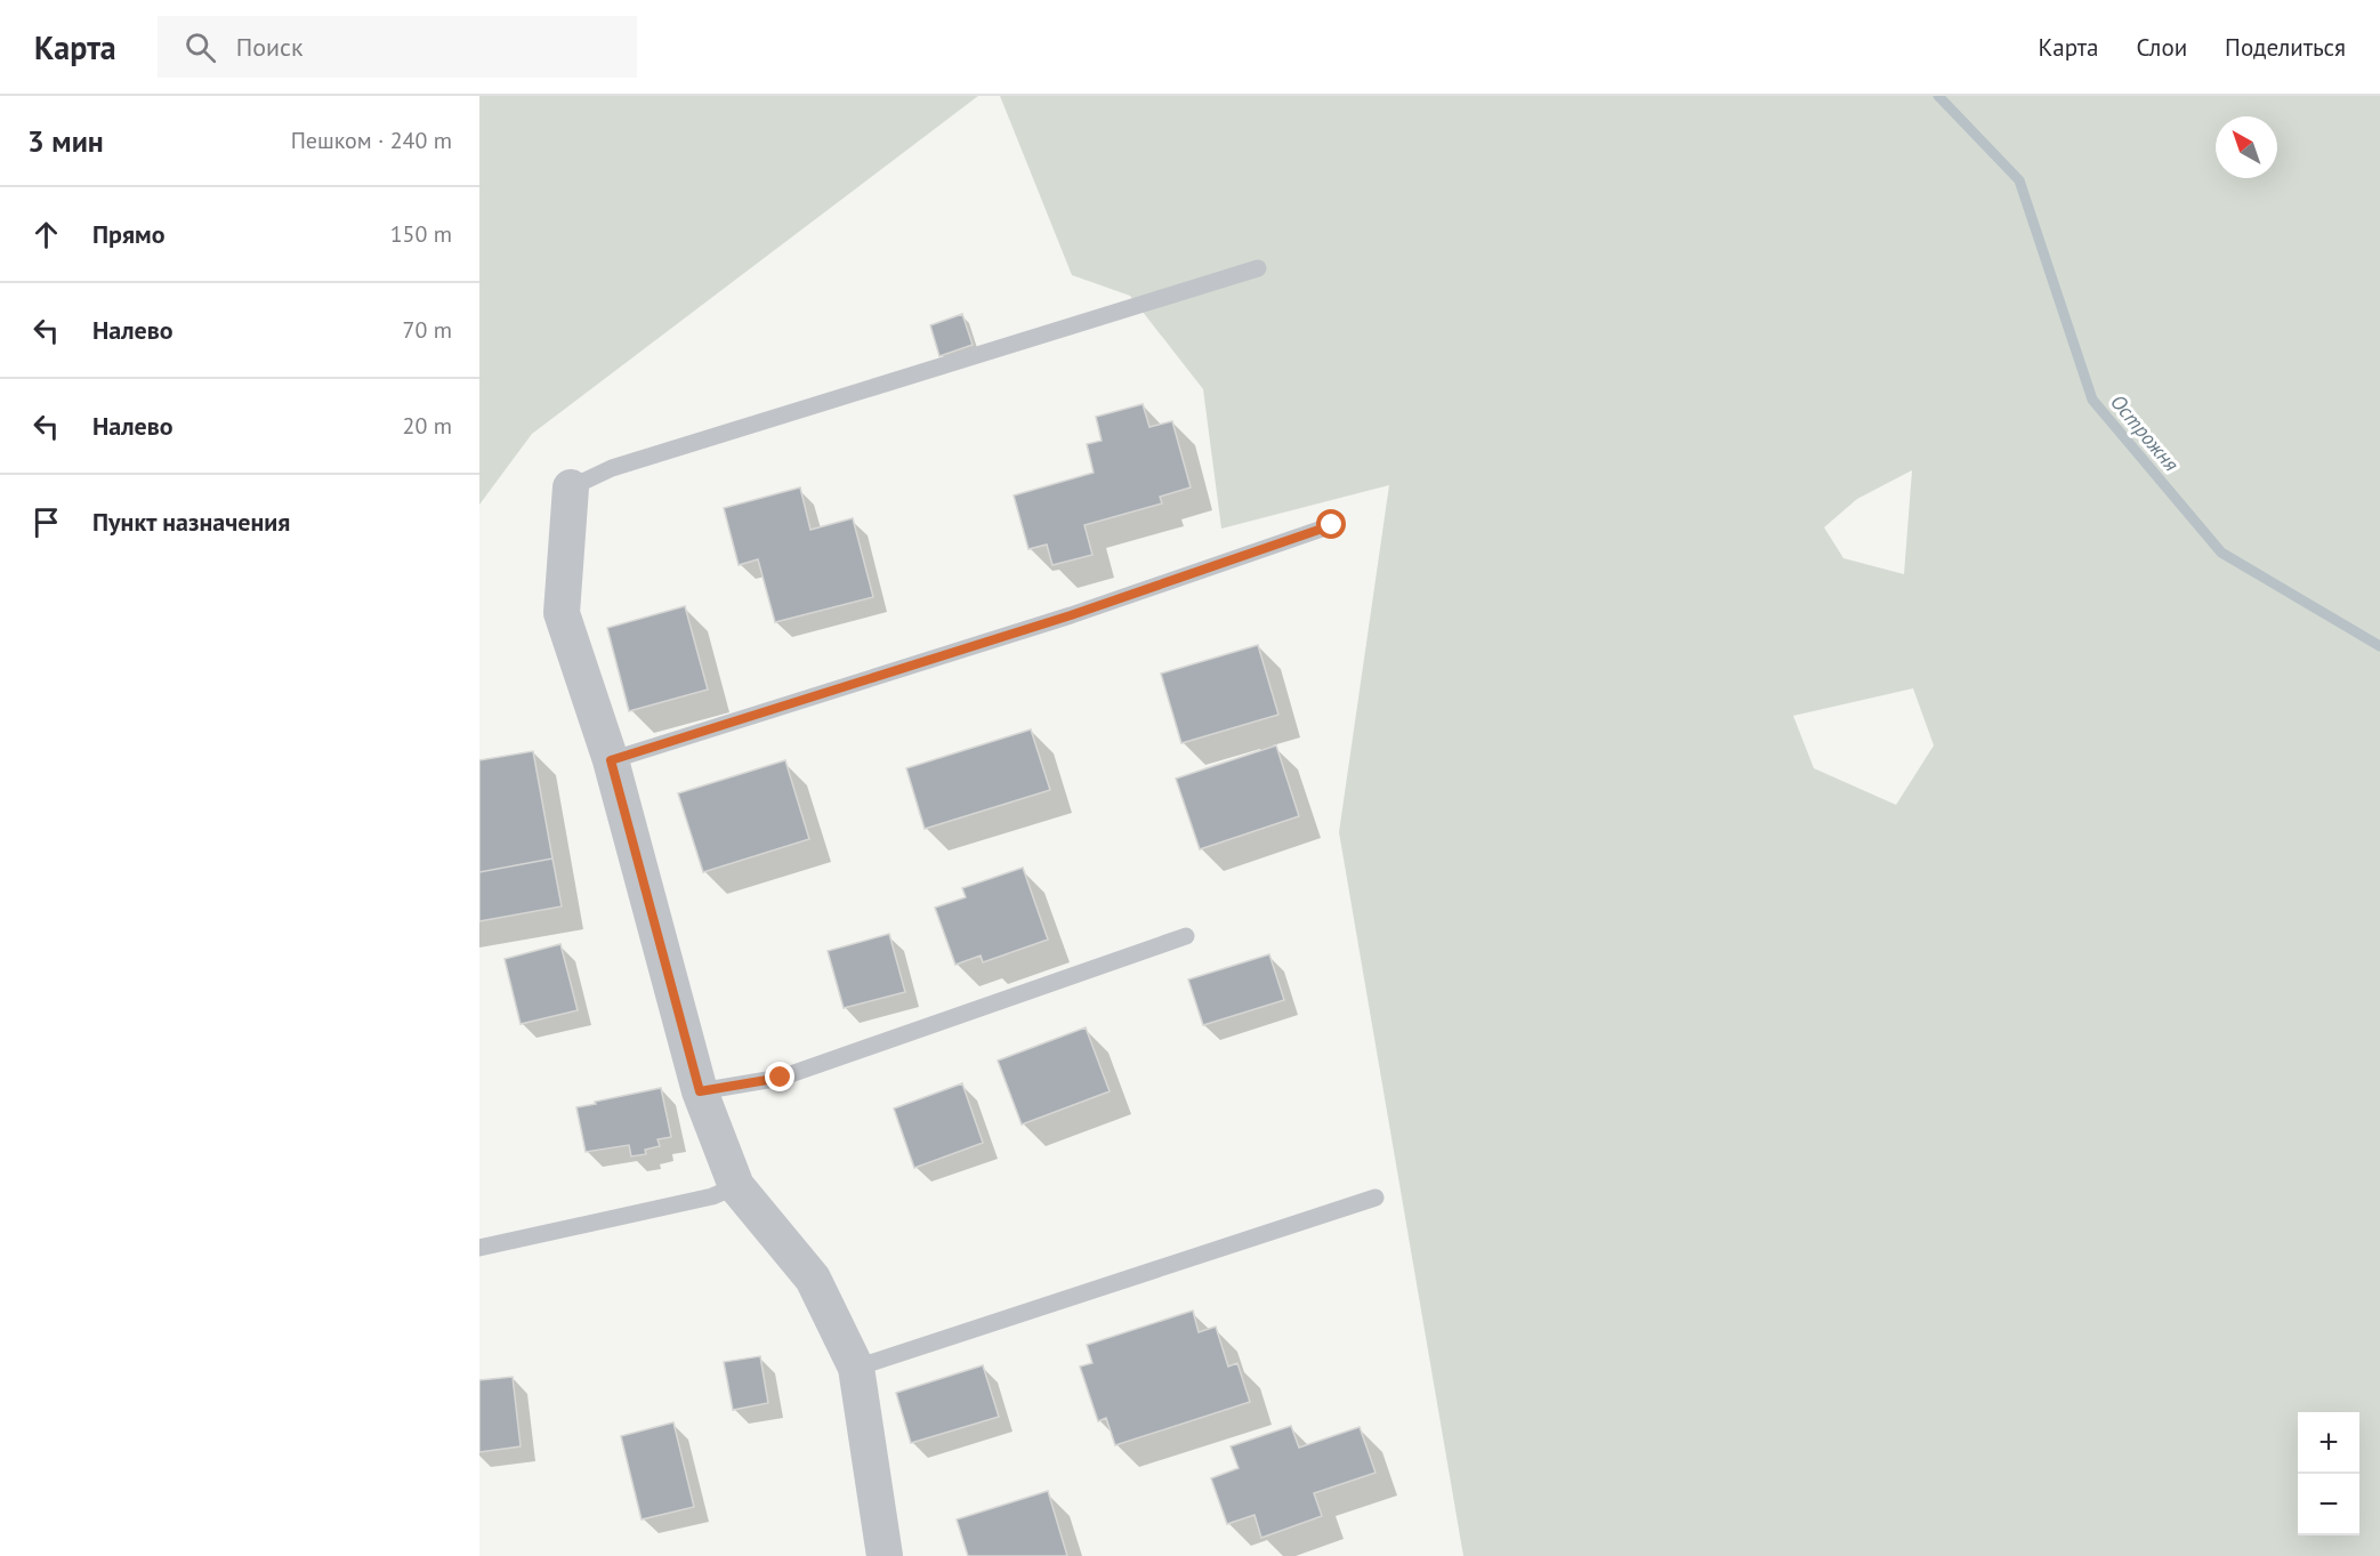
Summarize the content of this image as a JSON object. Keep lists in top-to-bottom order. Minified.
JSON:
{"water":["Острожня"],"north":"top left","page":{"header":"Карта","search":"Поиск","nav":["Карта","Слои","Поделиться"],"heading":["3 мин","Пешком · 240 m"],"list":[["Прямо","150 m"],["Налево","70 m"],["Налево","20 m"],"Пункт назначения"],"map_buttons":["+","−"]}}
